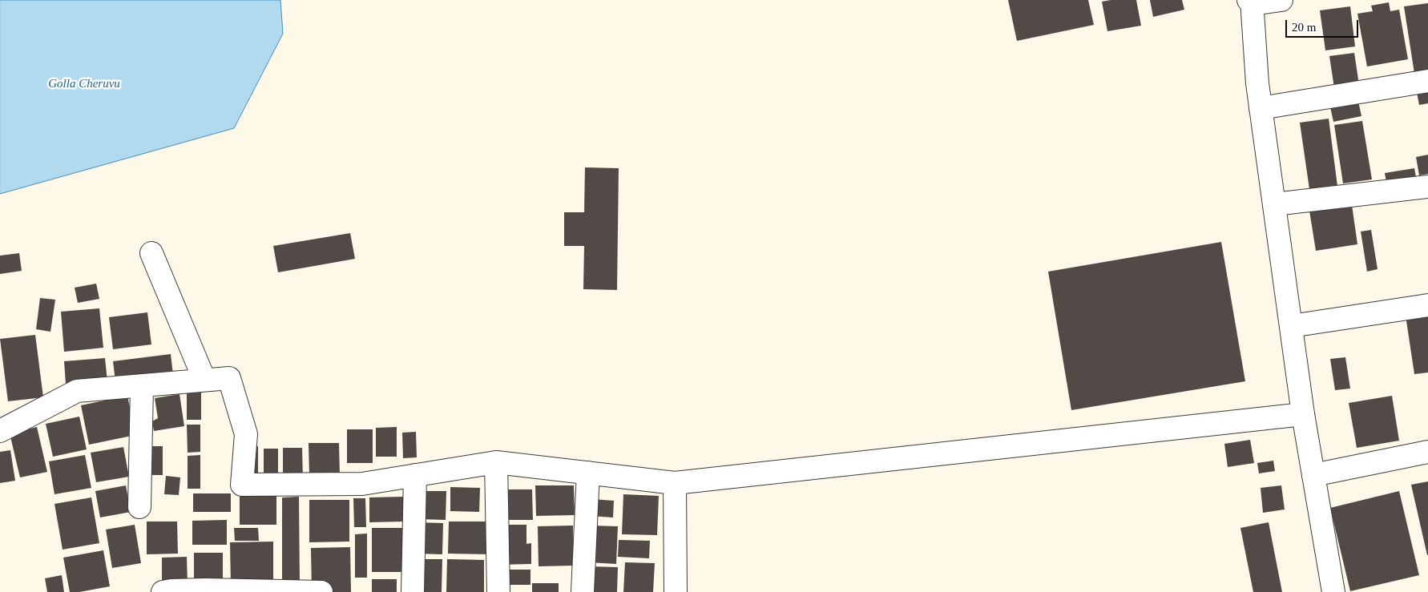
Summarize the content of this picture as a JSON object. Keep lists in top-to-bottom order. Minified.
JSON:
{"water":["Golla Cheruvu"],"scale_bar":"20 m"}
